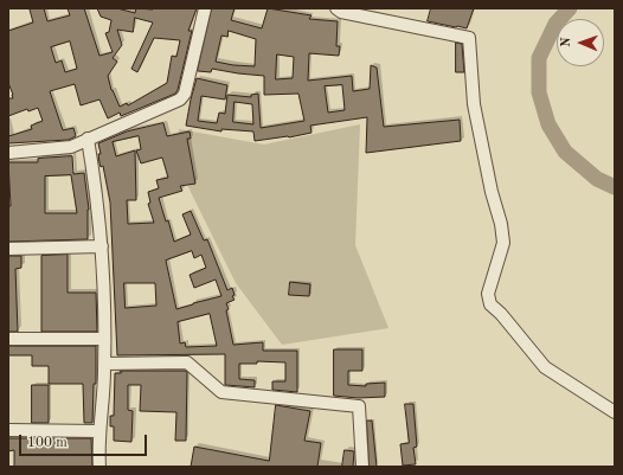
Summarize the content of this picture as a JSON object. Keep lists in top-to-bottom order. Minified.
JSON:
{"scale_bar":"100 m","north":"left"}
